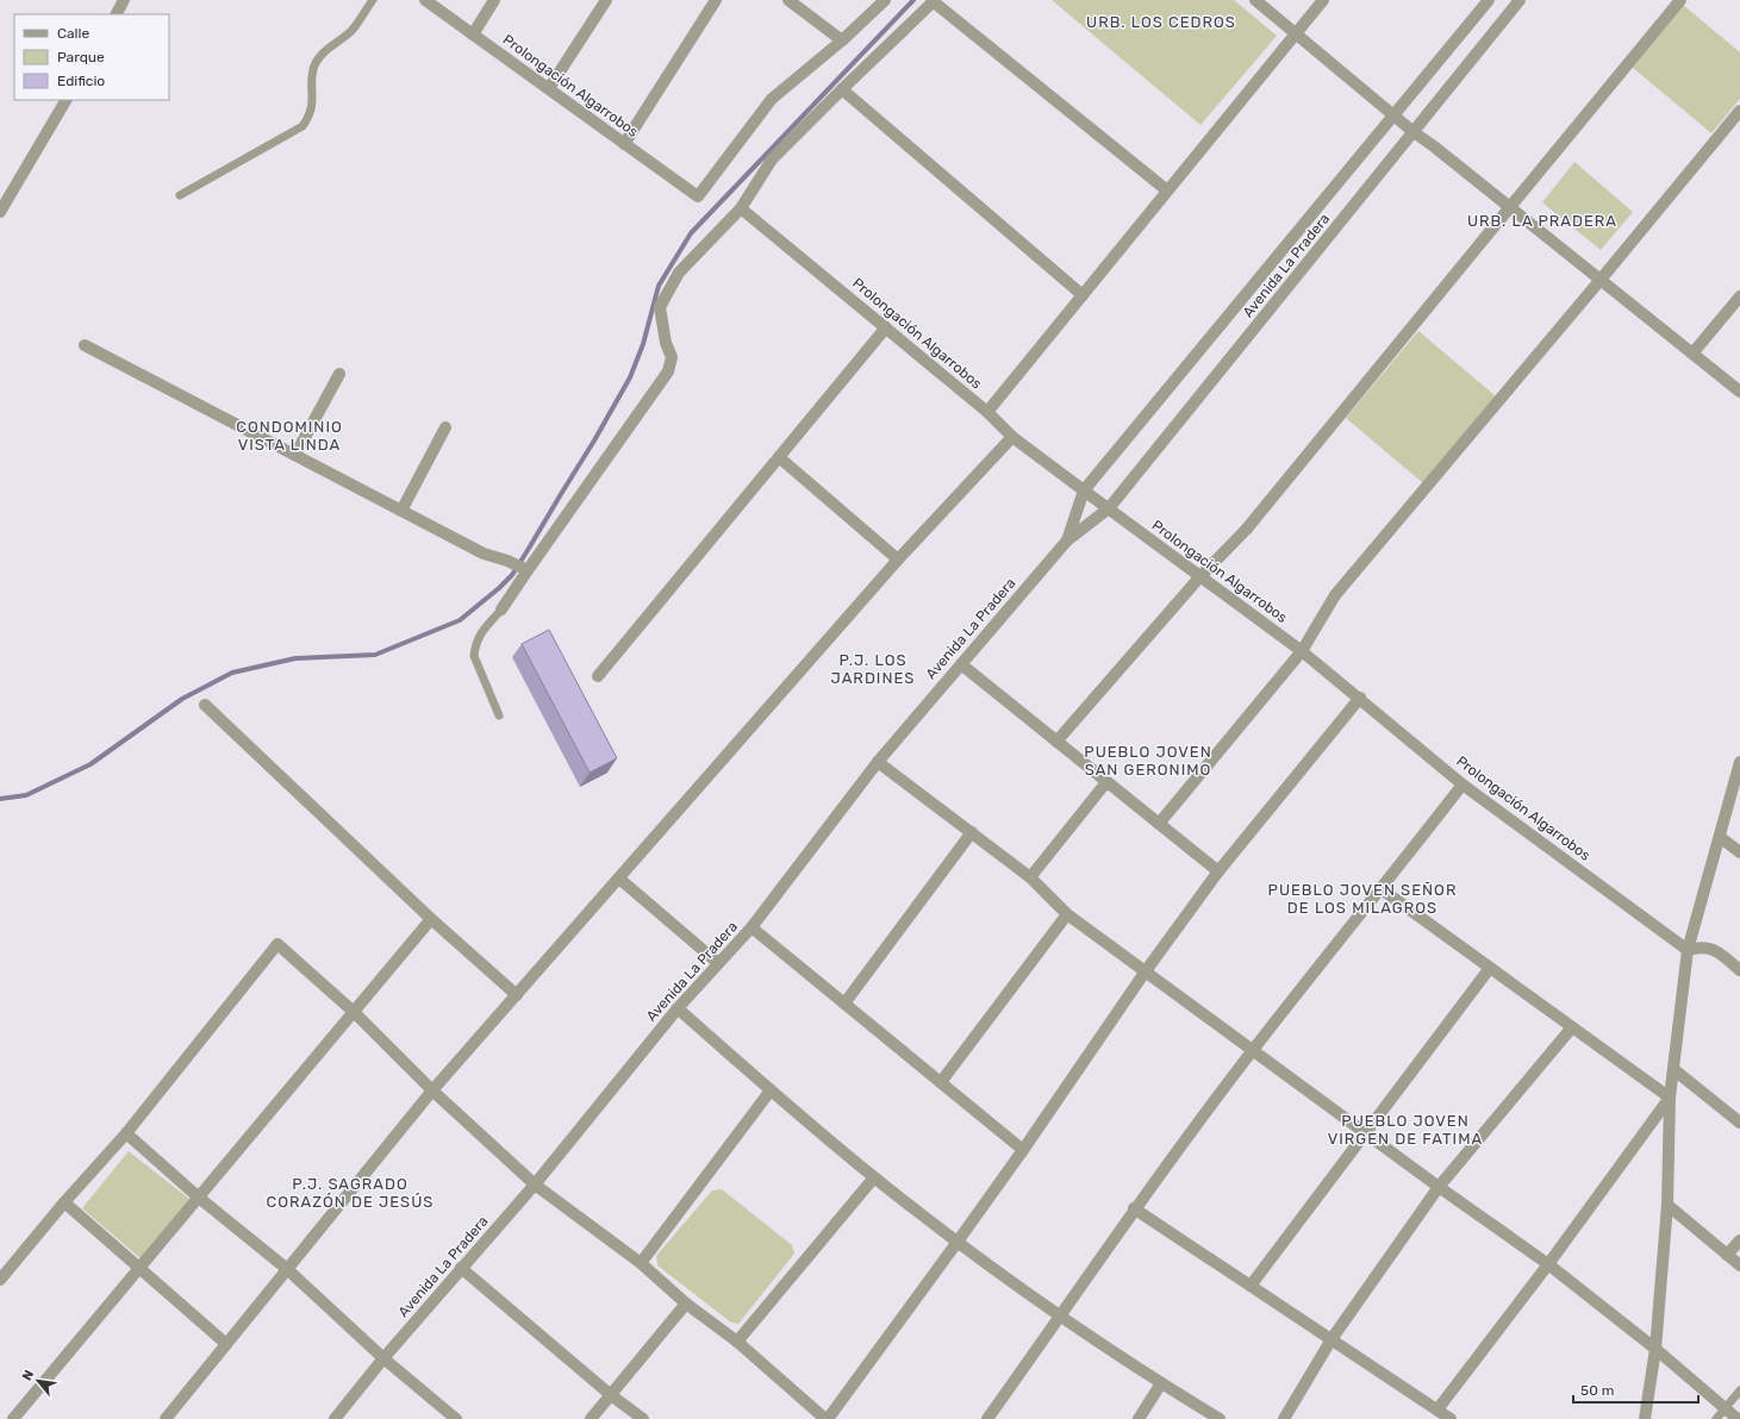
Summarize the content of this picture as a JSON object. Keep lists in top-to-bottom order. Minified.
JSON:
{"streets":{"street":["Prolongación Algarrobos","Avenida La Pradera"]},"crossings":[["Prolongación Algarrobos","Avenida La Pradera"]],"districts":["URB. LOS CEDROS","URB. LA PRADERA","CONDOMINIO VISTA LINDA","P.J. LOS JARDINES","PUEBLO JOVEN SAN GERONIMO","PUEBLO JOVEN SEÑOR DE LOS MILAGROS","PUEBLO JOVEN VIRGEN DE FATIMA","P.J. SAGRADO CORAZÓN DE JESÚS"],"legend":["Calle","Parque","Edificio"],"scale_bar":"50 m","north":"top left"}
